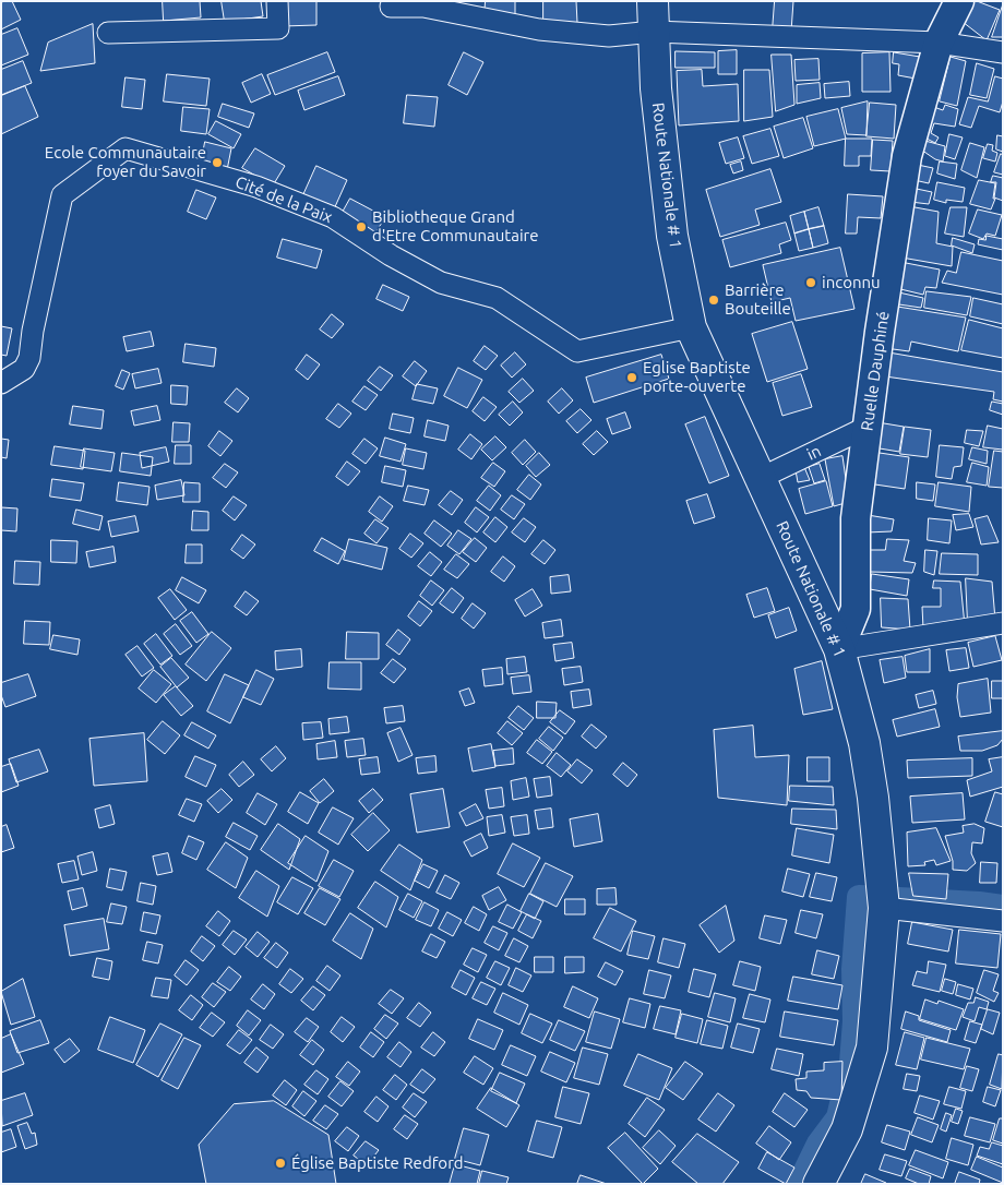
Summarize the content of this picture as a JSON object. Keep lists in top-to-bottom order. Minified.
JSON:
{"streets":{"main road":["Route Nationale # 1"],"street":["Cité de la Paix","Ruelle Dauphiné","in"]},"crossings":[["Route Nationale # 1","Cité de la Paix"],["Route Nationale # 1","Ruelle Dauphiné"],["Route Nationale # 1","in"],["Ruelle Dauphiné","in"]],"places":["Ecole Communautaire foyer du Savoir","Bibliotheque Grand d'Etre Communautaire","inconnu","Barrière Bouteille","Eglise Baptiste porte-ouverte","Église Baptiste Redford"]}
